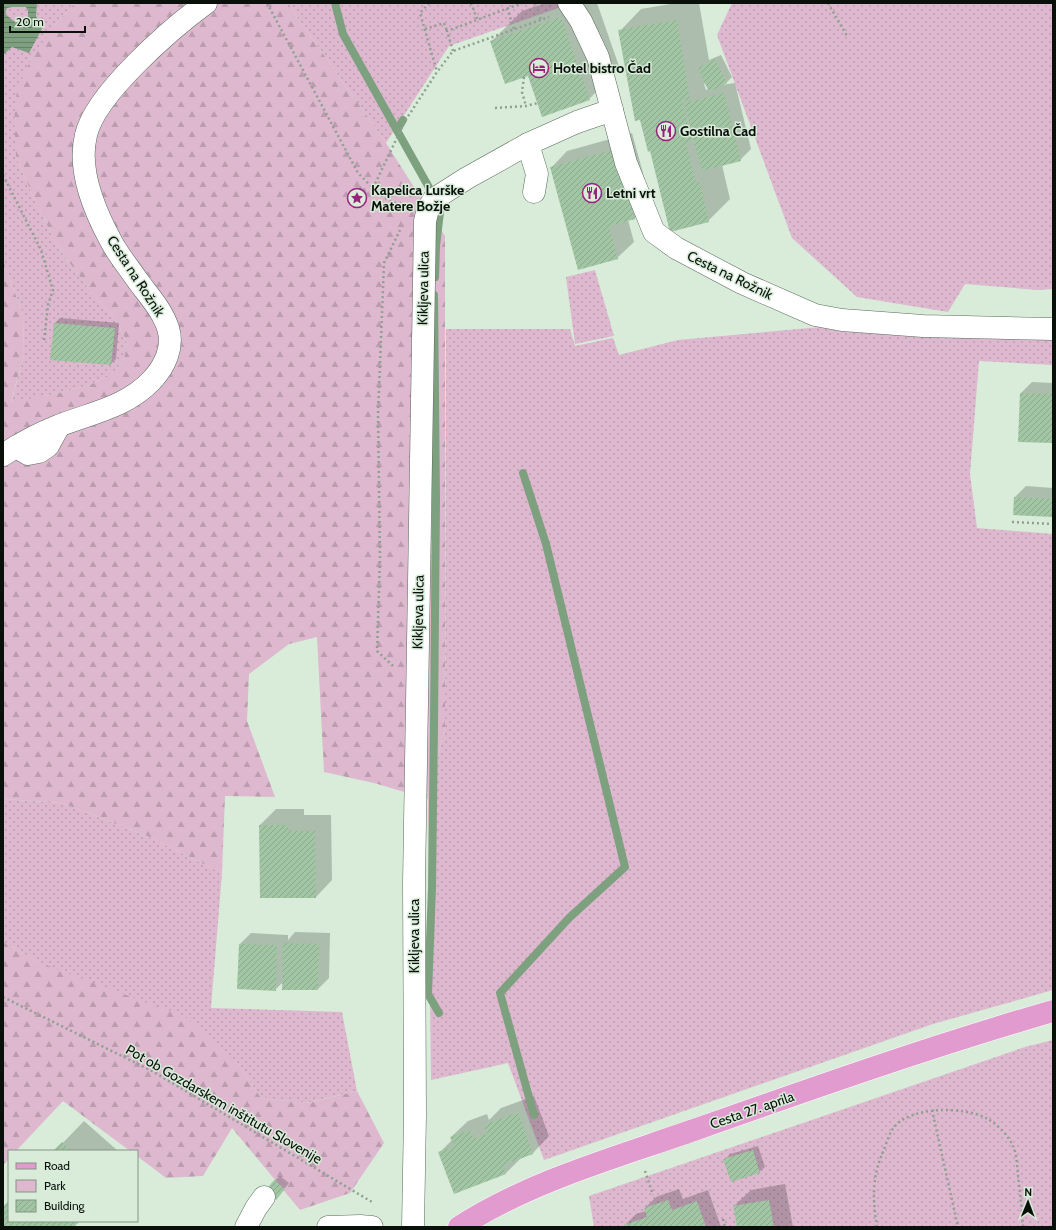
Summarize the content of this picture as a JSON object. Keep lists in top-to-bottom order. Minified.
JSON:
{"streets":{"main road":["Cesta 27. aprila"],"street":["Cesta na Rožnik","Kikljeva ulica"],"path":["Pot ob Gozdarskem inštitutu Slovenije"]},"places":{"hotel":["Hotel bistro Čad"],"restaurant":["Gostilna Čad","Letni vrt"],"place":["Kapelica Lurške Matere Božje"]},"legend":["Road","Park","Building"],"scale_bar":"20 m","north":"top"}
